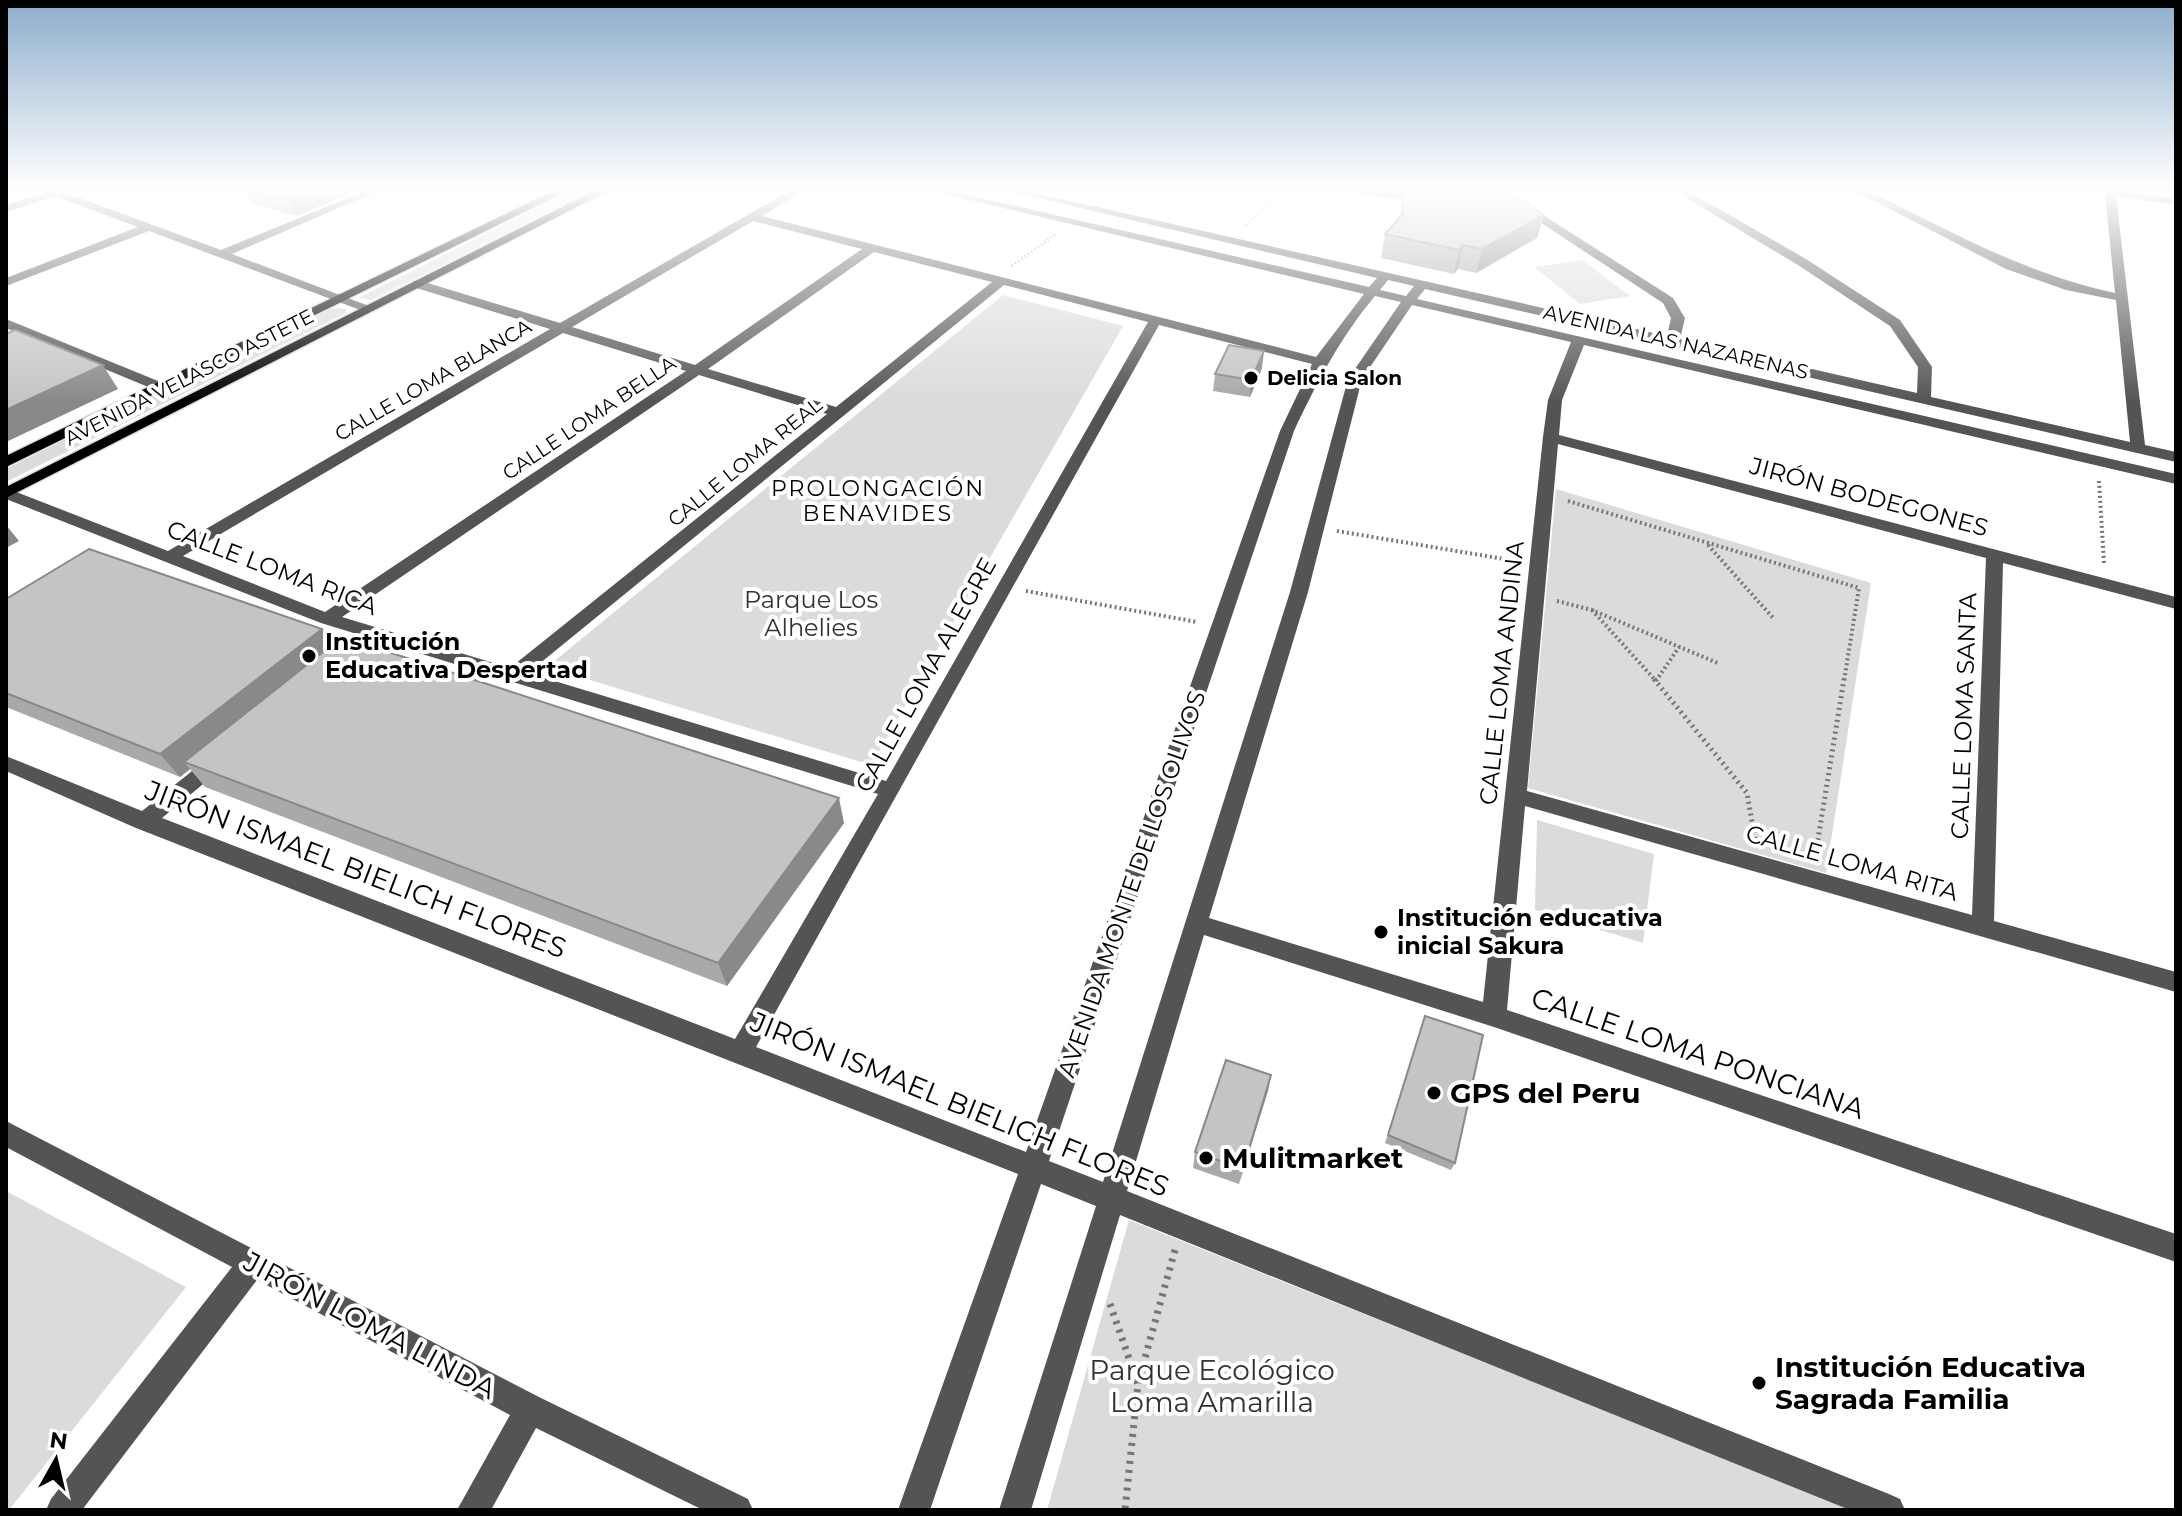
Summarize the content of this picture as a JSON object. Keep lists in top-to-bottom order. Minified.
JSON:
{"streets":{"main road":["AVENIDA VELASCO ASTETE"],"street":["AVENIDA LAS NAZARENAS","CALLE LOMA BLANCA","CALLE LOMA BELLA","CALLE LOMA REAL","JIRÓN BODEGONES","CALLE LOMA RICA","CALLE LOMA ANDINA","CALLE LOMA ALEGRE","CALLE LOMA SANTA","CALLE LOMA RITA","JIRÓN ISMAEL BIELICH FLORES","AVENIDA MONTE DE LOS OLIVOS","CALLE LOMA PONCIANA","JIRÓN LOMA LINDA"]},"crossings":[["AVENIDA LAS NAZARENAS","CALLE LOMA ANDINA"],["AVENIDA LAS NAZARENAS","AVENIDA MONTE DE LOS OLIVOS"],["AVENIDA VELASCO ASTETE","CALLE LOMA RICA"],["CALLE LOMA BLANCA","CALLE LOMA RICA"],["CALLE LOMA BELLA","CALLE LOMA RICA"],["CALLE LOMA REAL","CALLE LOMA RICA"],["JIRÓN BODEGONES","CALLE LOMA ANDINA"],["JIRÓN BODEGONES","CALLE LOMA SANTA"],["CALLE LOMA RICA","CALLE LOMA ALEGRE"],["CALLE LOMA ANDINA","CALLE LOMA RITA"],["CALLE LOMA ANDINA","CALLE LOMA PONCIANA"],["CALLE LOMA ALEGRE","JIRÓN ISMAEL BIELICH FLORES"],["CALLE LOMA SANTA","CALLE LOMA RITA"],["JIRÓN ISMAEL BIELICH FLORES","AVENIDA MONTE DE LOS OLIVOS"]],"districts":["PROLONGACIÓN BENAVIDES"],"parks":["Parque Los Alhelies","Parque Ecológico Loma Amarilla"],"places":["Delicia Salon","Institución Educativa Despertad","Institución educativa inicial Sakura","GPS del Peru","Mulitmarket","Institución Educativa Sagrada Familia"],"north":"top"}
